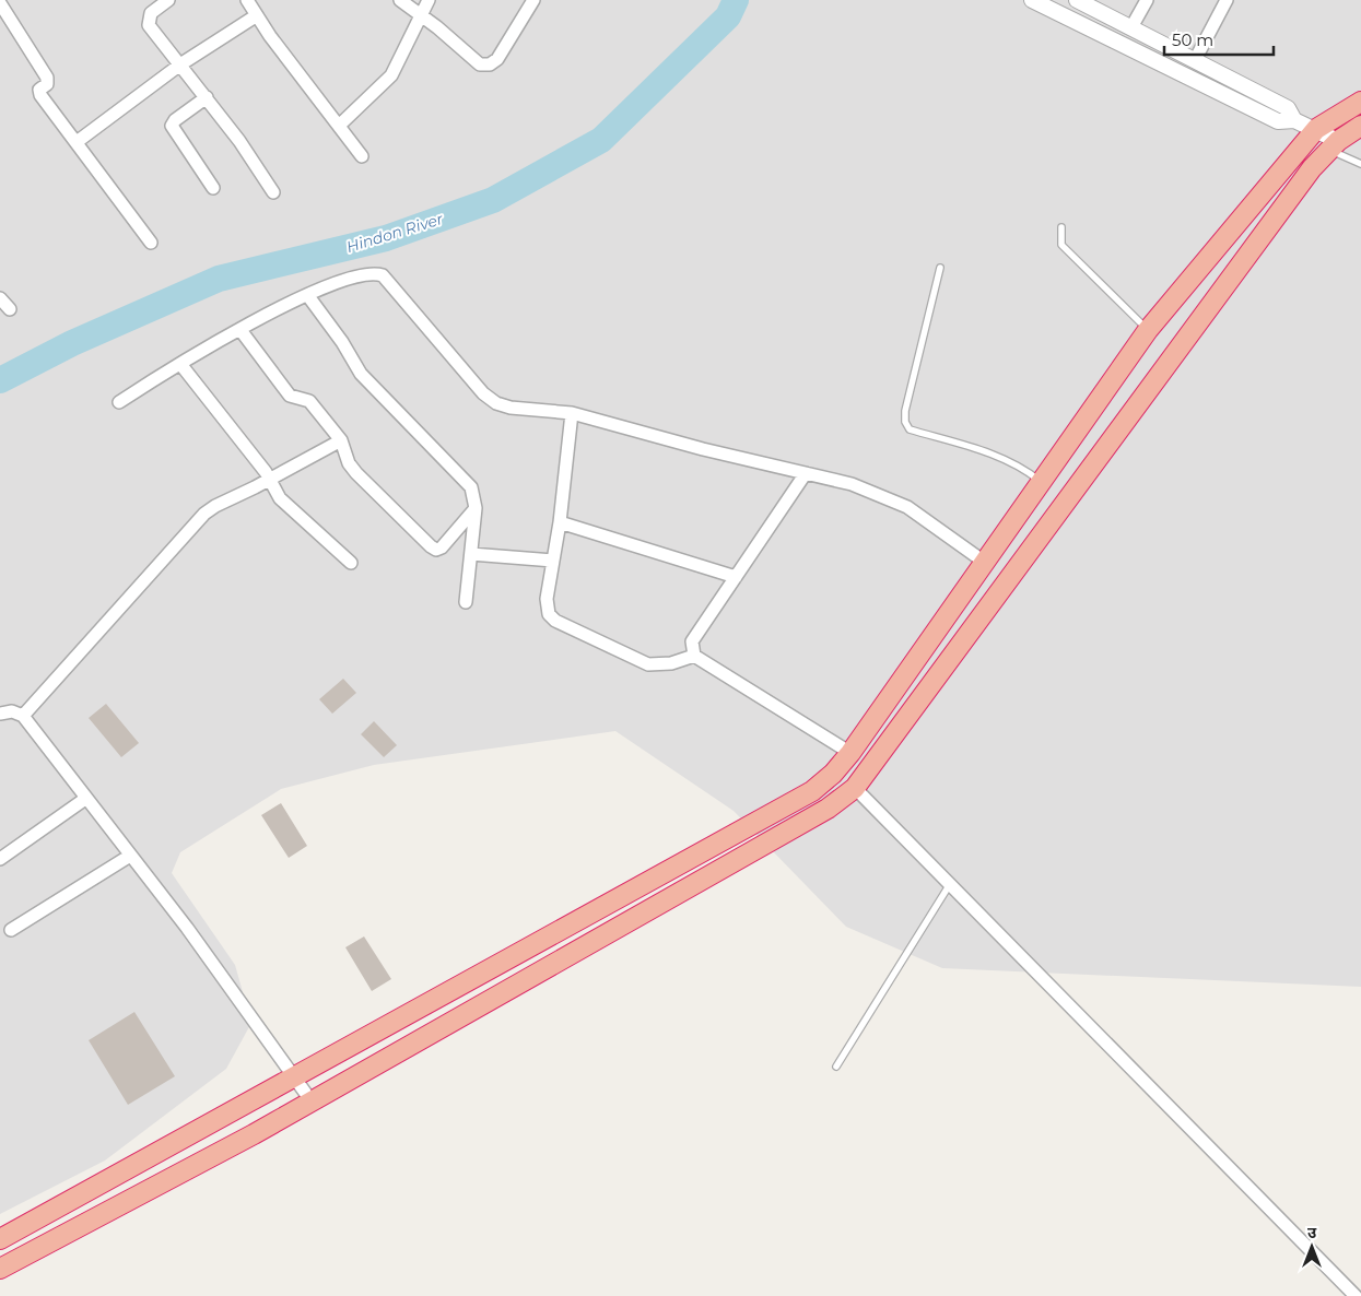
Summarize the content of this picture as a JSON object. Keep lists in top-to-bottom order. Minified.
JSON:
{"water":["Hindon River"],"scale_bar":"50 m","north":"top"}
